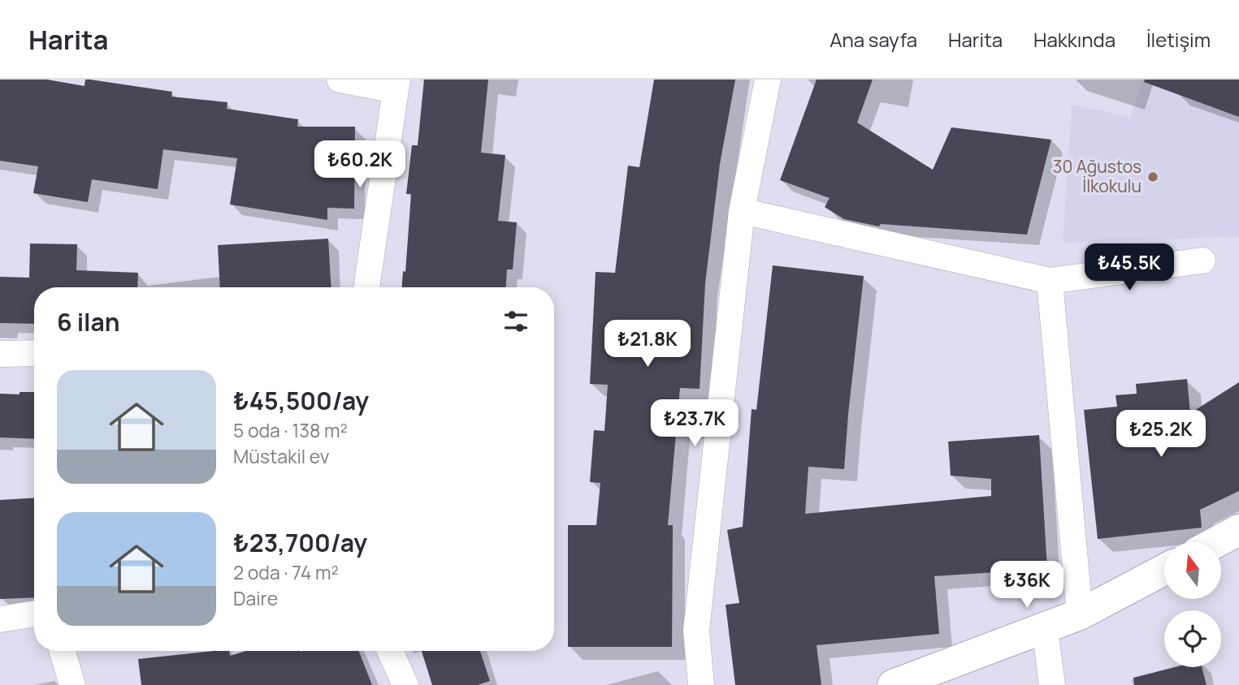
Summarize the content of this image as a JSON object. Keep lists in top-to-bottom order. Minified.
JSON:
{"places":["30 Ağustos İlkokulu"],"north":"top","page":{"header":"Harita","nav":["Ana sayfa","Harita","Hakkında","İletişim"],"price":["₺60.2K","₺45.5K","₺21.8K","₺23.7K","₺25.2K","₺36K"],"heading":"6 ilan","list":[{"name":"₺45,500/ay","note":"5 oda · 138 m² · Müstakil ev"},{"name":"₺23,700/ay","note":"2 oda · 74 m² · Daire"}]}}
